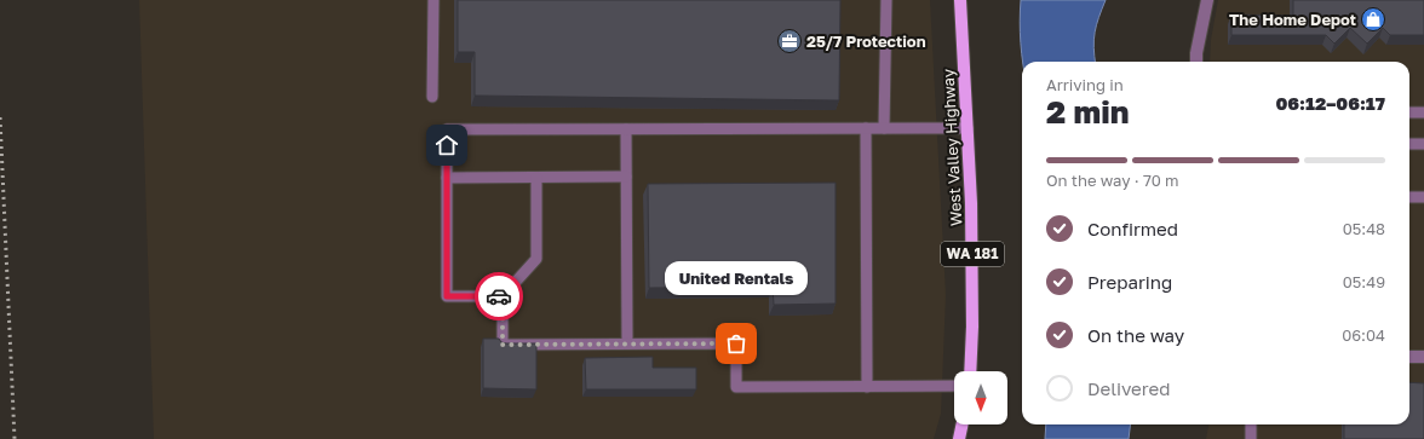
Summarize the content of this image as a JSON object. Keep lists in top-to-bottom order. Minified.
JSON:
{"streets":{"main road":["West Valley Highway","WA 181"]},"places":{"shop":["The Home Depot"],"office":["25/7 Protection"],"other":["United Rentals"]},"north":"bottom","page":{"heading":["2 min","Arriving in","06:12–06:17"],"bar":"On the way · 70 m","list":[["Confirmed","05:48"],["Preparing","05:49"],["On the way","06:04"],"Delivered"],"bubble":"United Rentals"}}
